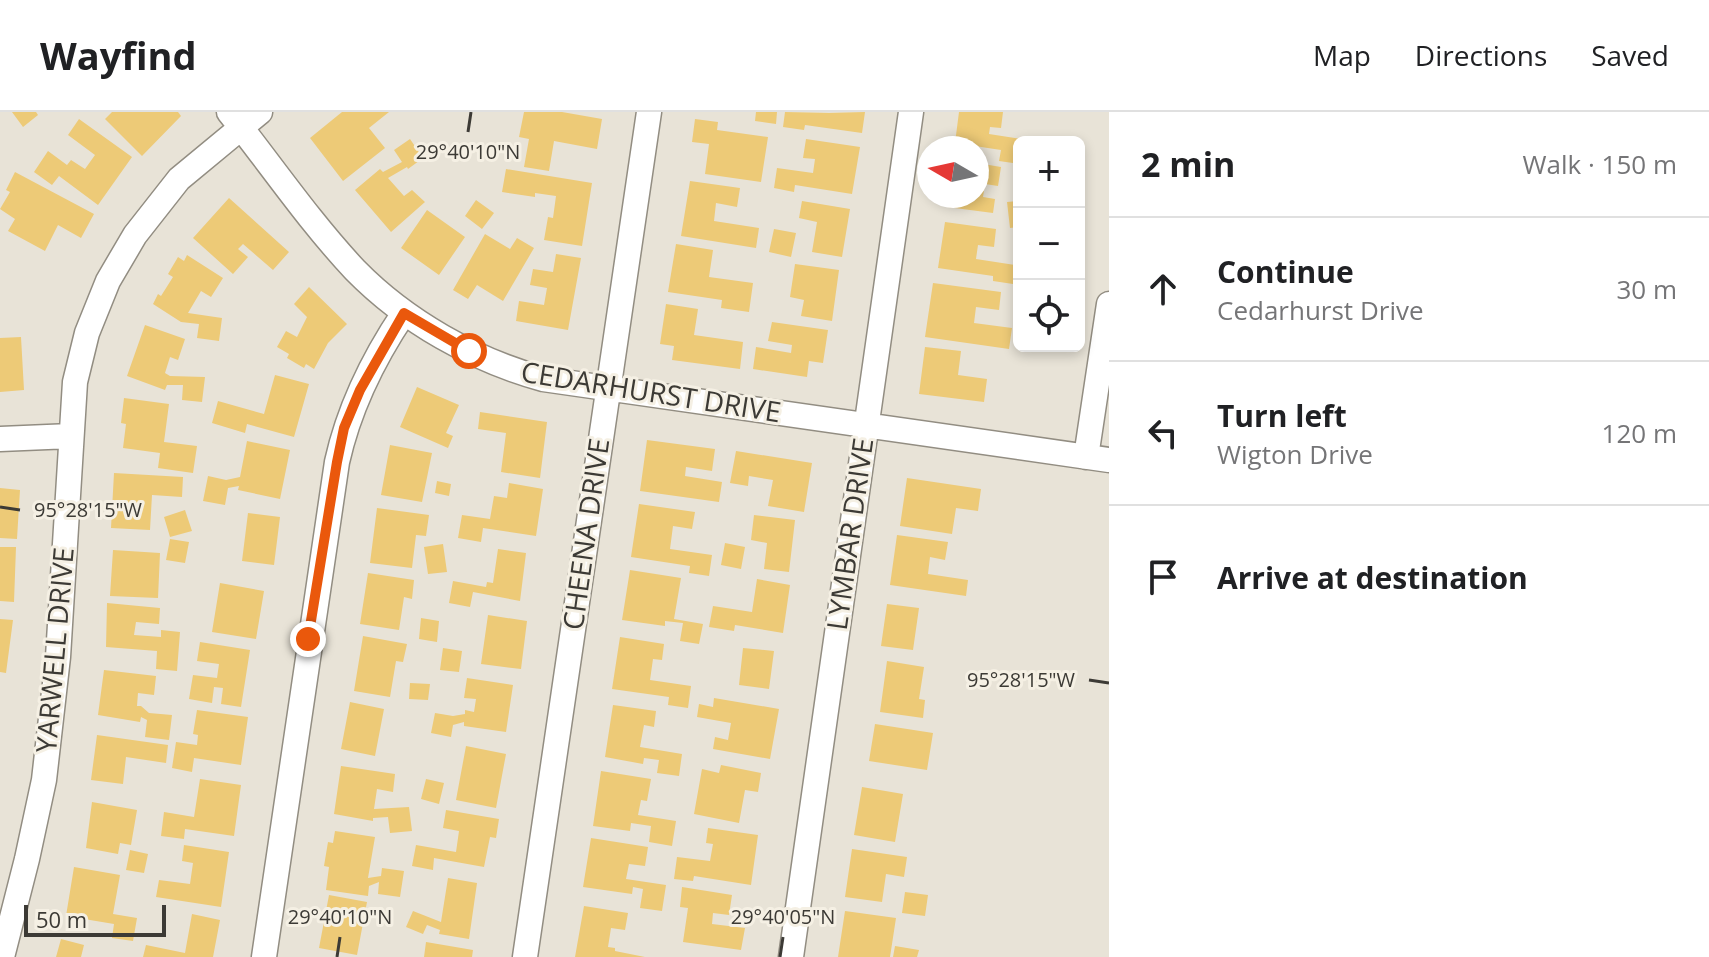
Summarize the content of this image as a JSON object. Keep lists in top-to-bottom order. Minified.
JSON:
{"streets":{"street":["CEDARHURST DRIVE","CHEENA DRIVE","LYMBAR DRIVE","YARWELL DRIVE"]},"crossings":[["CEDARHURST DRIVE","CHEENA DRIVE"],["CEDARHURST DRIVE","LYMBAR DRIVE"],["CEDARHURST DRIVE","YARWELL DRIVE"]],"scale_bar":"50 m","north":"left","page":{"header":"Wayfind","nav":["Map","Directions","Saved"],"heading":["2 min","Walk · 150 m"],"map_buttons":["+","−"],"list":[["Continue","Cedarhurst Drive","30 m"],["Turn left","Wigton Drive","120 m"],"Arrive at destination"],"scale":"50 m"},"coordinates":["29°40'10\"N","95°28'15\"W","29°40'05\"N"]}
